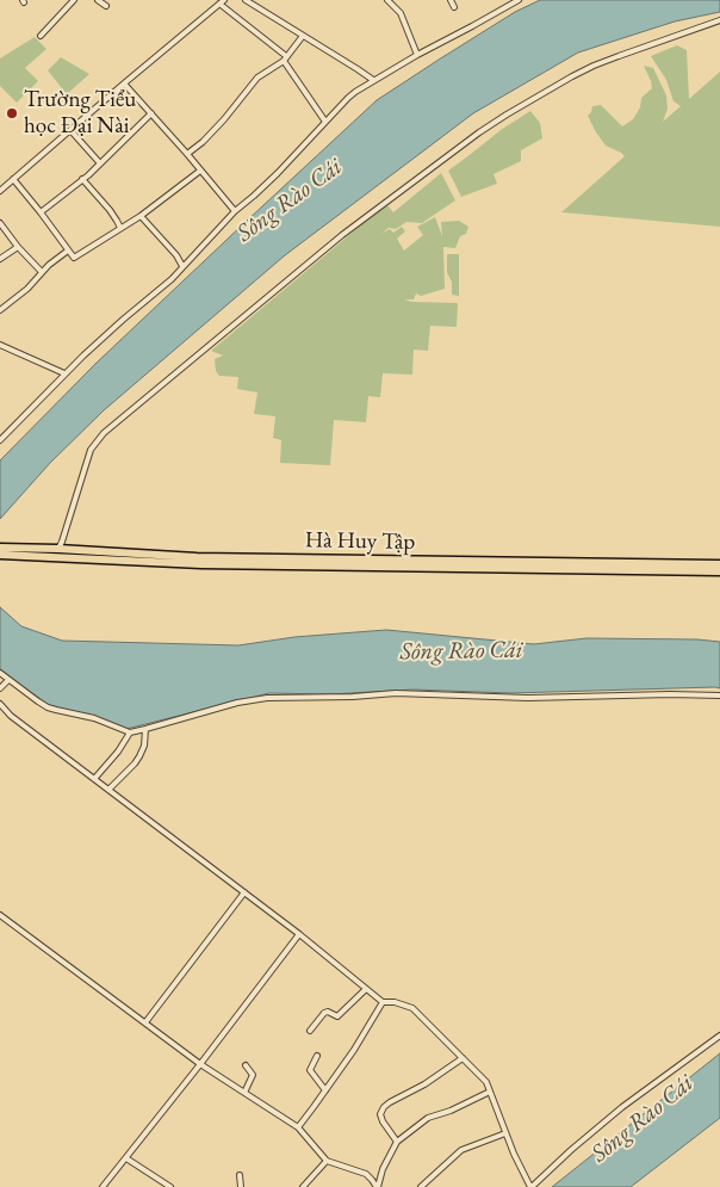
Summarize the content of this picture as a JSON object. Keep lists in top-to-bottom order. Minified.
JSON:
{"streets":{"main road":["Hà Huy Tập"]},"water":["Sông Rào Cái"],"places":["Trường Tiểu học Đại Nài"]}
